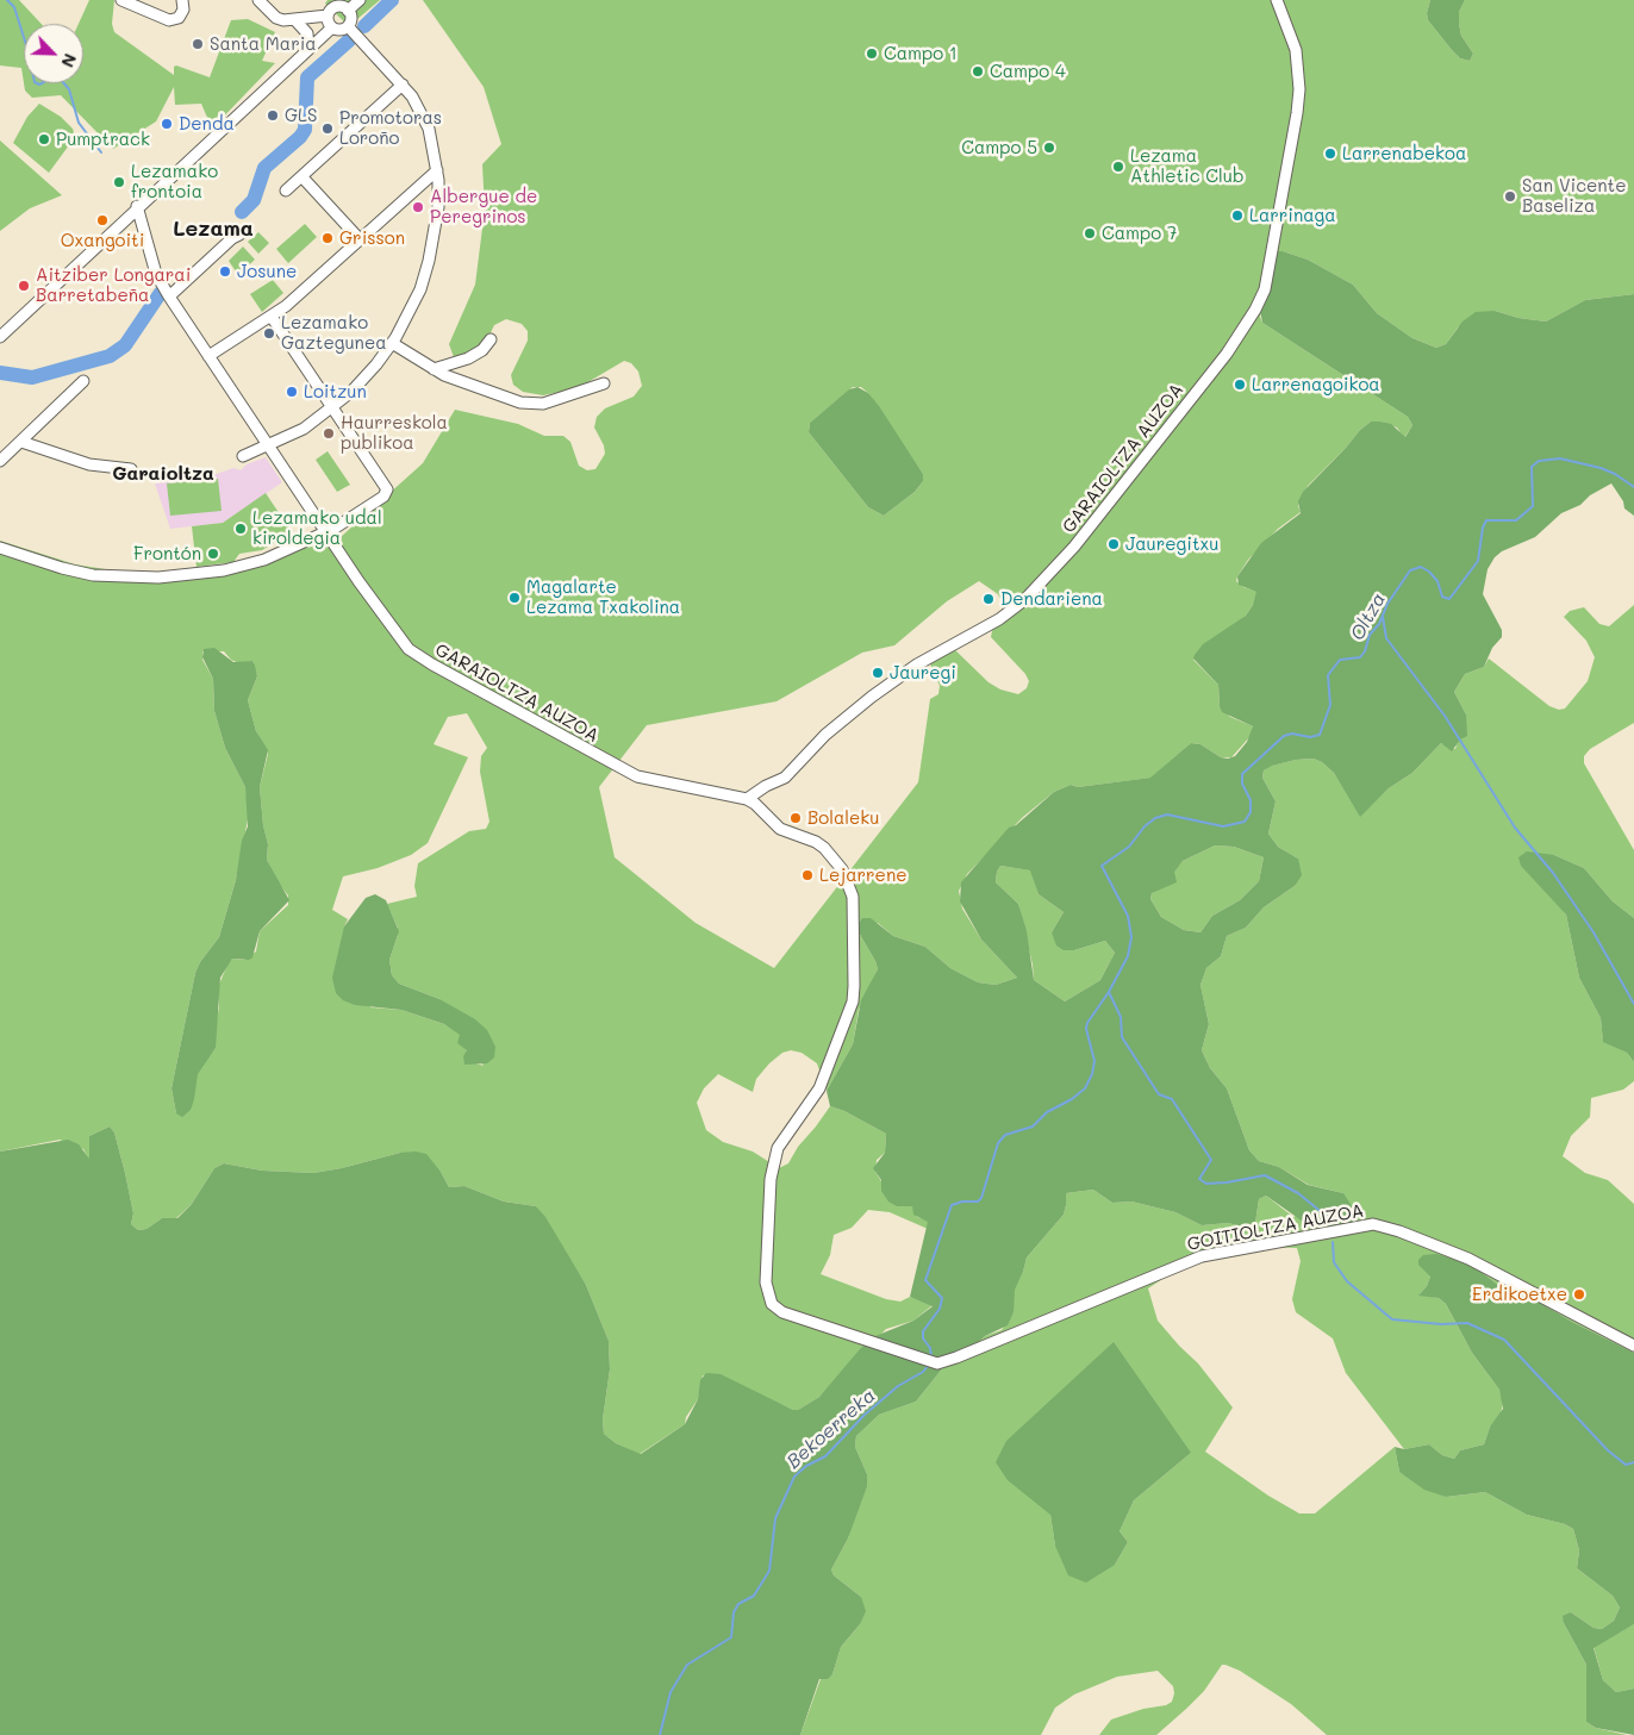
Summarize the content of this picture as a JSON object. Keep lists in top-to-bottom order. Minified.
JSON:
{"streets":{"street":["GARAIOLTZA AUZOA","GOITIOLTZA AUZOA"]},"crossings":[["GARAIOLTZA AUZOA","GOITIOLTZA AUZOA"]],"districts":["Lezama","Garaioltza"],"water":["Oltza","Bekoerreka"],"places":["Santa Maria","Campo 1","Campo 4","GLS","Denda","Promotoras Loroño","Pumptrack","Campo 5","Larrenabekoa","Lezama Athletic Club","Lezamako frontoia","San Vicente Baseliza","Albergue de Peregrinos","Larrinaga","Oxangoiti","Campo 7","Grisson","Josune","Aitziber Longarai Barretabeña","Lezamako Gaztegunea","Larrenagoikoa","Loitzun","Haurreskola publikoa","Lezamako udal kiroldegia","Jauregitxu","Frontón","Magalarte Lezama Txakolina","Dendariena","Jauregi","Bolaleku","Lejarrene","Erdikoetxe"],"north":"bottom right"}
